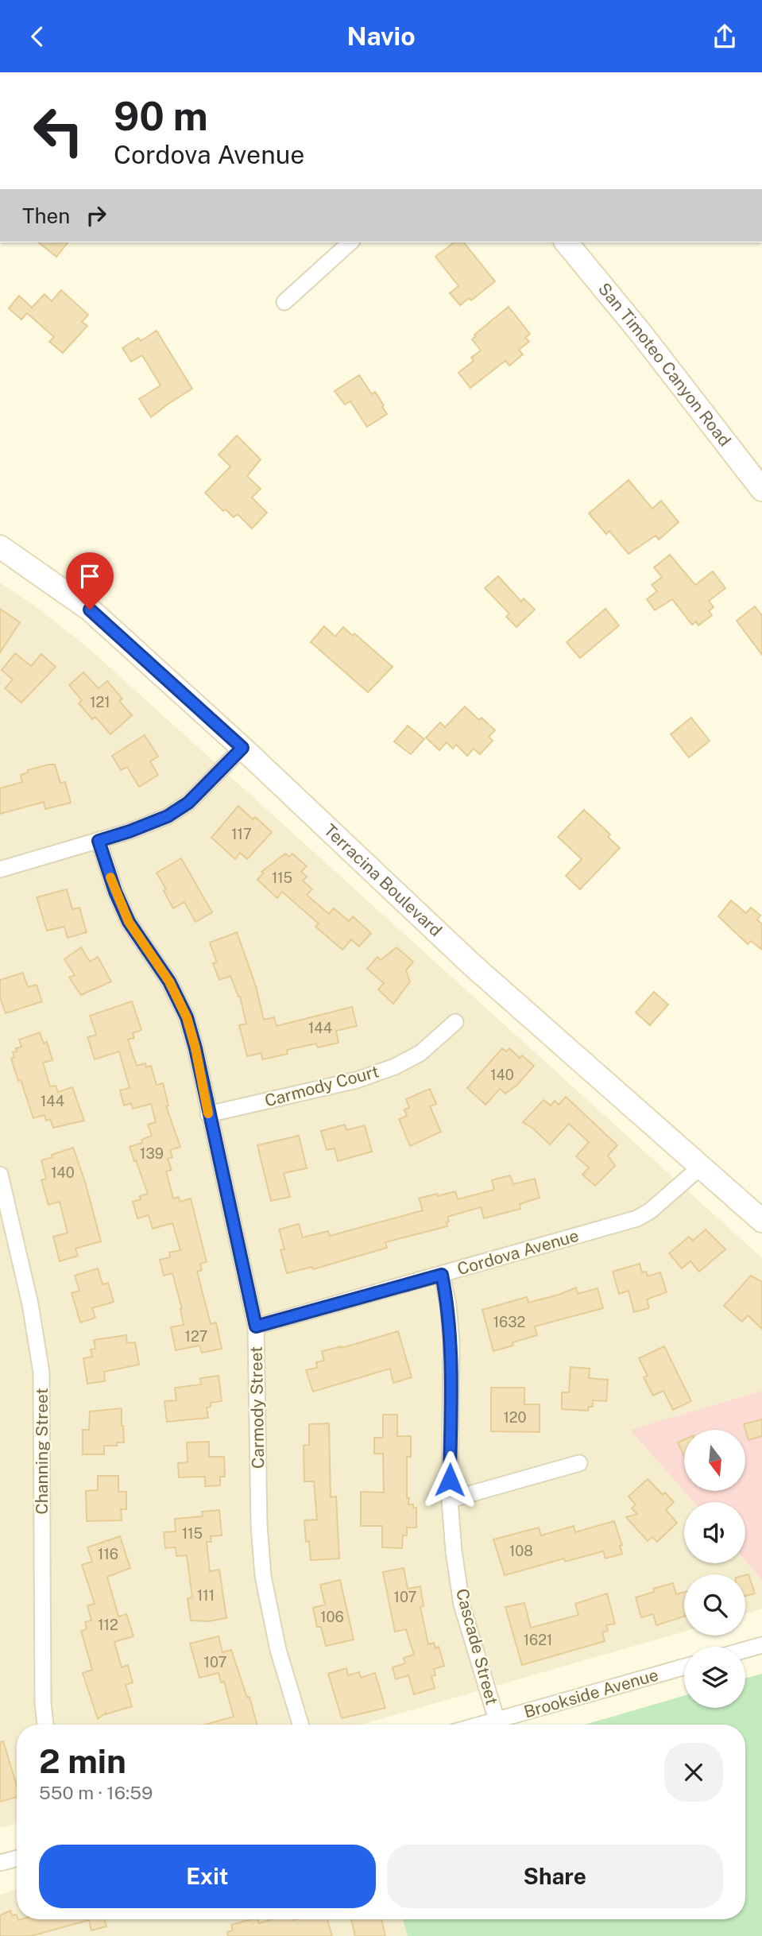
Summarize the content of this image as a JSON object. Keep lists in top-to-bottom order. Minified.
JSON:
{"streets":{"main road":["San Timoteo Canyon Road","Terracina Boulevard"],"street":["Carmody Court","Cordova Avenue","Carmody Street","Channing Street","Cascade Street","Brookside Avenue"]},"crossings":[["Terracina Boulevard","Cordova Avenue"],["Carmody Court","Carmody Street"],["Cordova Avenue","Carmody Street"],["Cordova Avenue","Cascade Street"],["Cascade Street","Brookside Avenue"]],"house_numbers":["121","117","115","144","140","144","139","140","1632","127","120","115","108","116","111","107","106","112","1621","107"],"north":"bottom","page":{"header":"Navio","turn":["90 m","Cordova Avenue"],"then":"Then","heading":["2 min","550 m · 16:59"],"buttons":["Exit","Share"]}}
